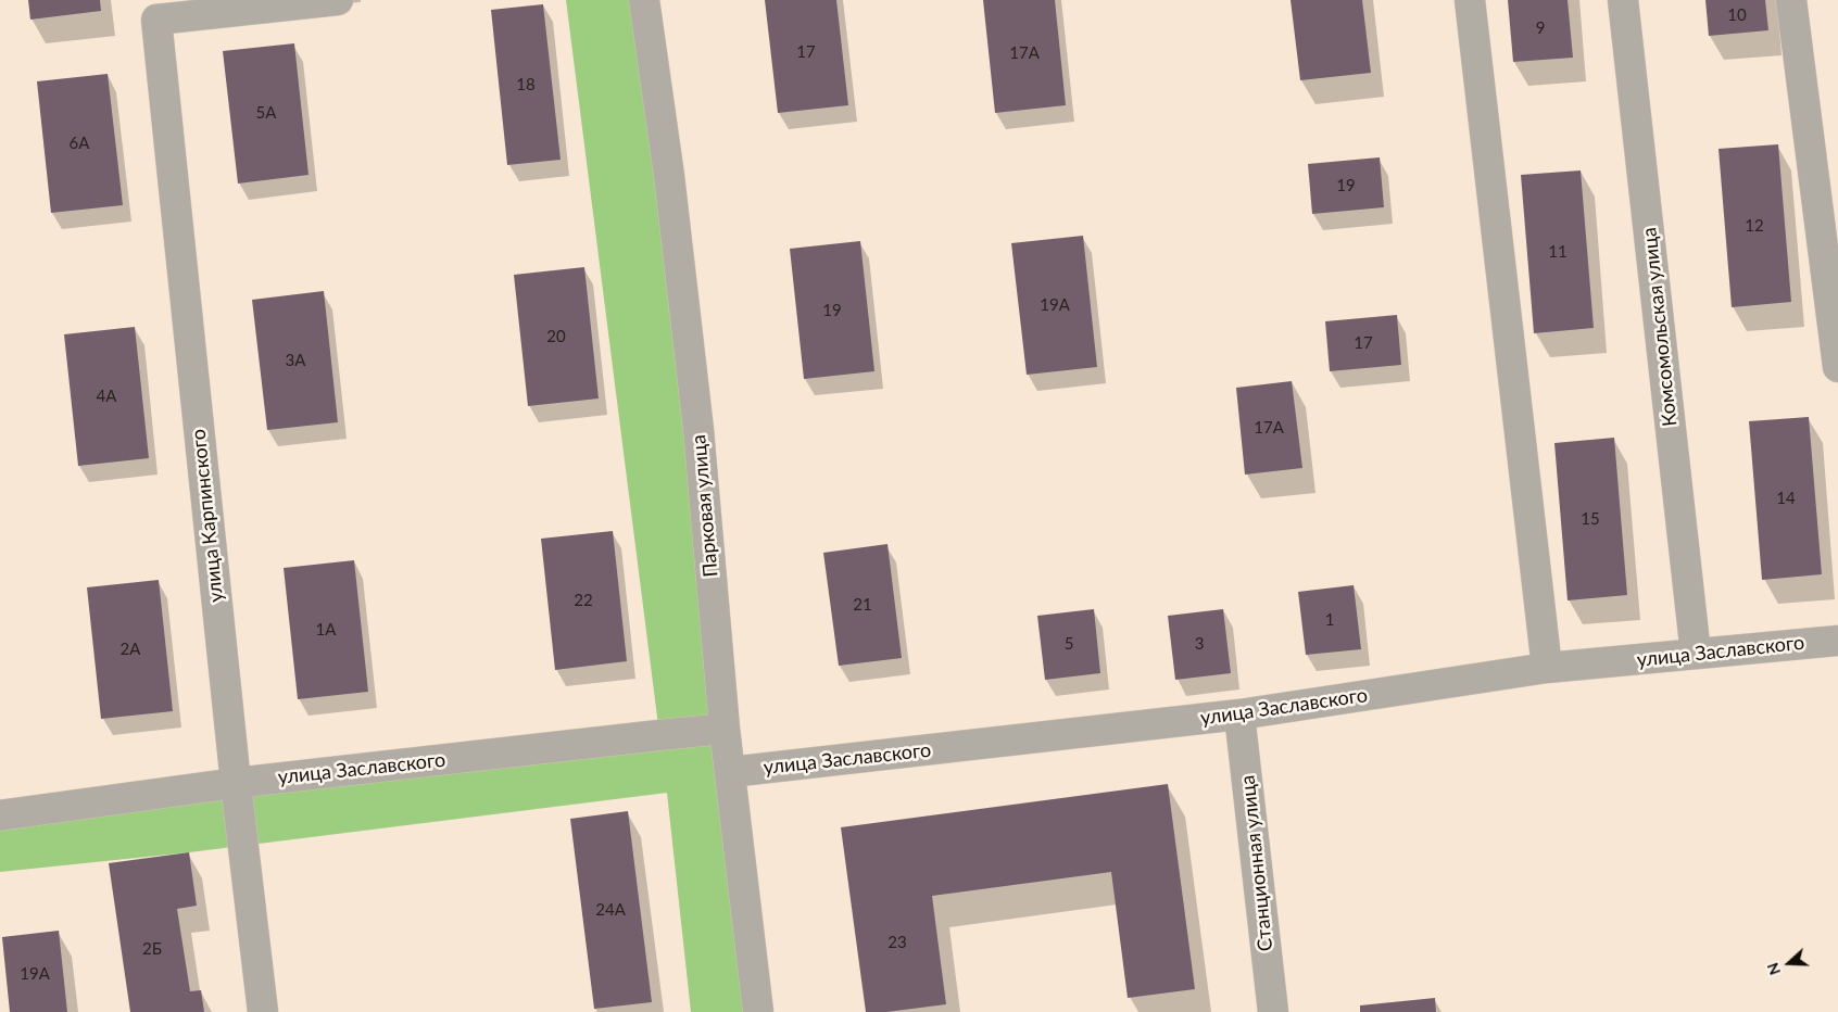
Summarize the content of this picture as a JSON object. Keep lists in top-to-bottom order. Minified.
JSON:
{"streets":{"street":["Комсомольская улица","Парковая улица","улица Карпинского","улица Заславского","Станционная улица"]},"crossings":[["Комсомольская улица","улица Заславского"],["Парковая улица","улица Заславского"],["улица Карпинского","улица Заславского"],["улица Заславского","Станционная улица"]],"house_numbers":["10","9","17","17А","18","5А","6А","19","12","11","19А","19","20","17","3А","4А","17А","14","15","22","21","1","1А","5","3","2А","24А","23","2Б","19А"],"north":"left"}
